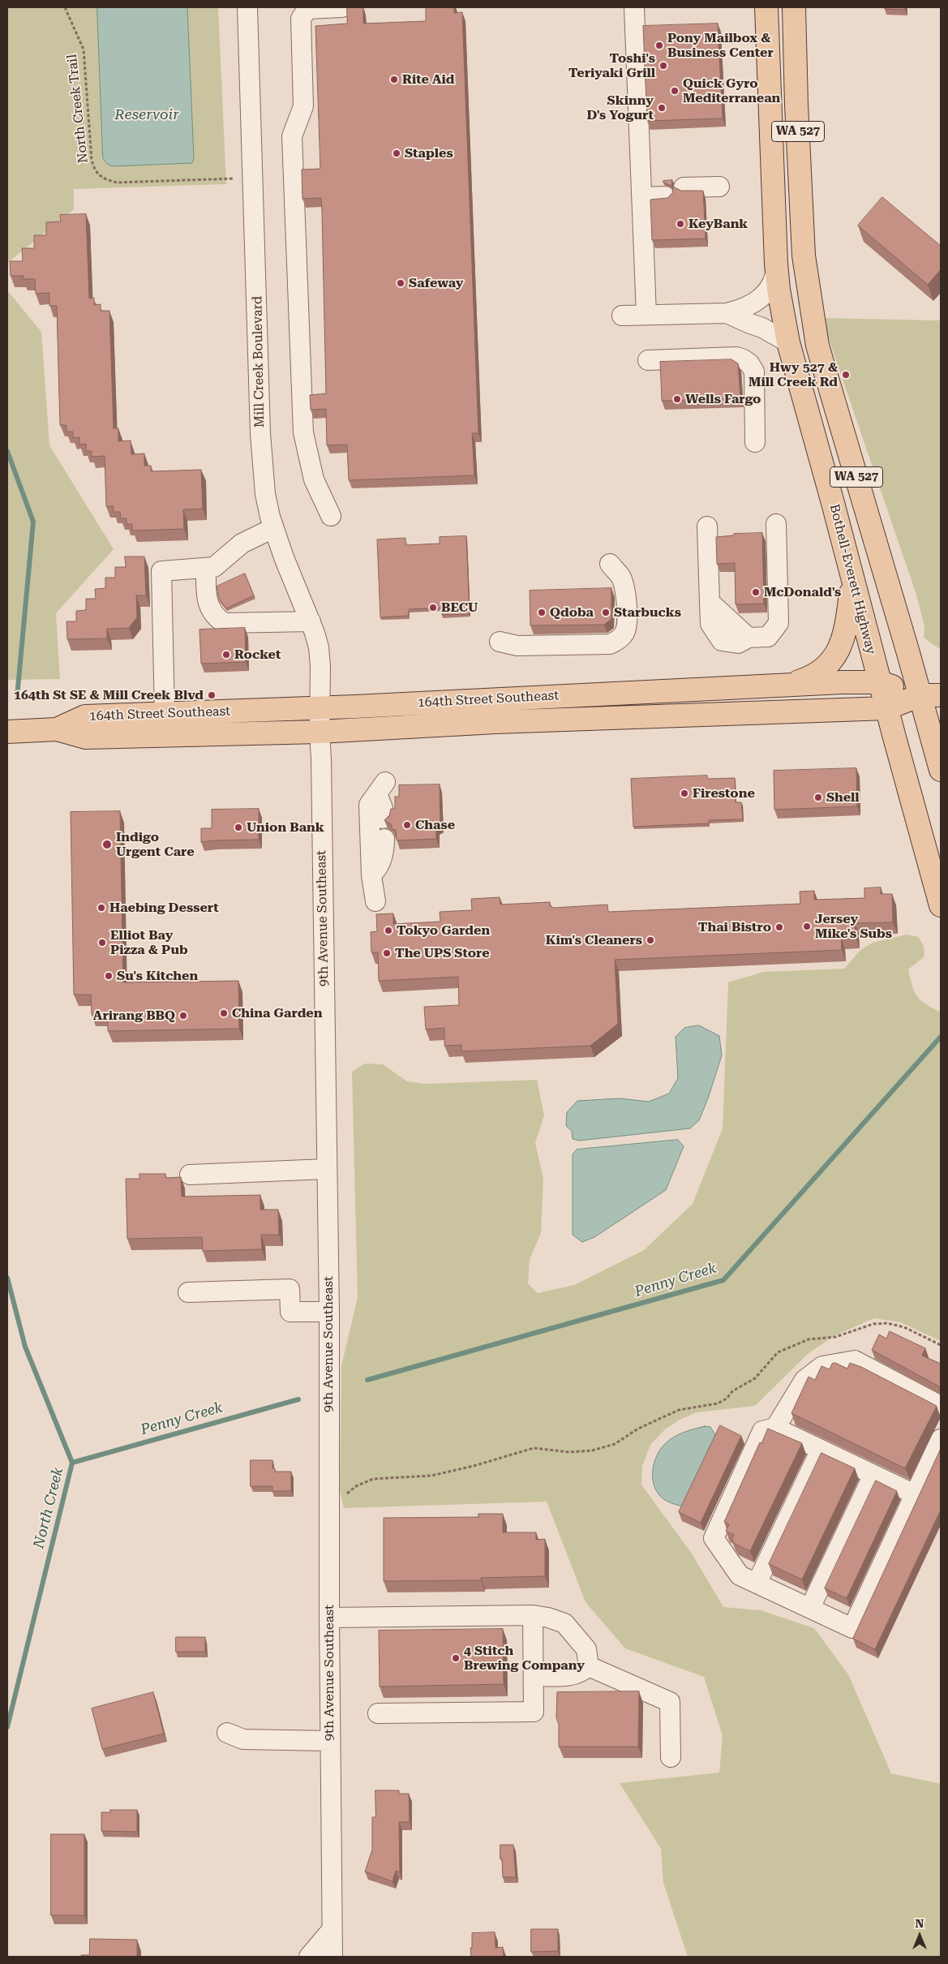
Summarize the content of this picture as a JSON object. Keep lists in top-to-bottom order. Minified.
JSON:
{"streets":{"main road":["WA 527","Bothell-Everett Highway","164th Street Southeast"],"street":["Mill Creek Boulevard","9th Avenue Southeast"],"path":["North Creek Trail"]},"crossings":[["North Creek Trail","Mill Creek Boulevard"],["WA 527","164th Street Southeast"],["Mill Creek Boulevard","164th Street Southeast"],["Mill Creek Boulevard","9th Avenue Southeast"],["Bothell-Everett Highway","164th Street Southeast"],["164th Street Southeast","9th Avenue Southeast"]],"water":["Reservoir","Penny Creek","North Creek"],"places":["Pony Mailbox & Business Center","Toshi's Teriyaki Grill","Rite Aid","Quick Gyro Mediterranean","Skinny D's Yogurt","Staples","KeyBank","Safeway","Hwy 527 & Mill Creek Rd","Wells Fargo","McDonald's","BECU","Qdoba","Starbucks","Rocket","164th St SE & Mill Creek Blvd","Firestone","Shell","Chase","Union Bank","Indigo Urgent Care","Haebing Dessert","Jersey Mike's Subs","Thai Bistro","Tokyo Garden","Kim's Cleaners","Elliot Bay Pizza & Pub","The UPS Store","Su's Kitchen","China Garden","Arirang BBQ","4 Stitch Brewing Company"],"north":"top"}
